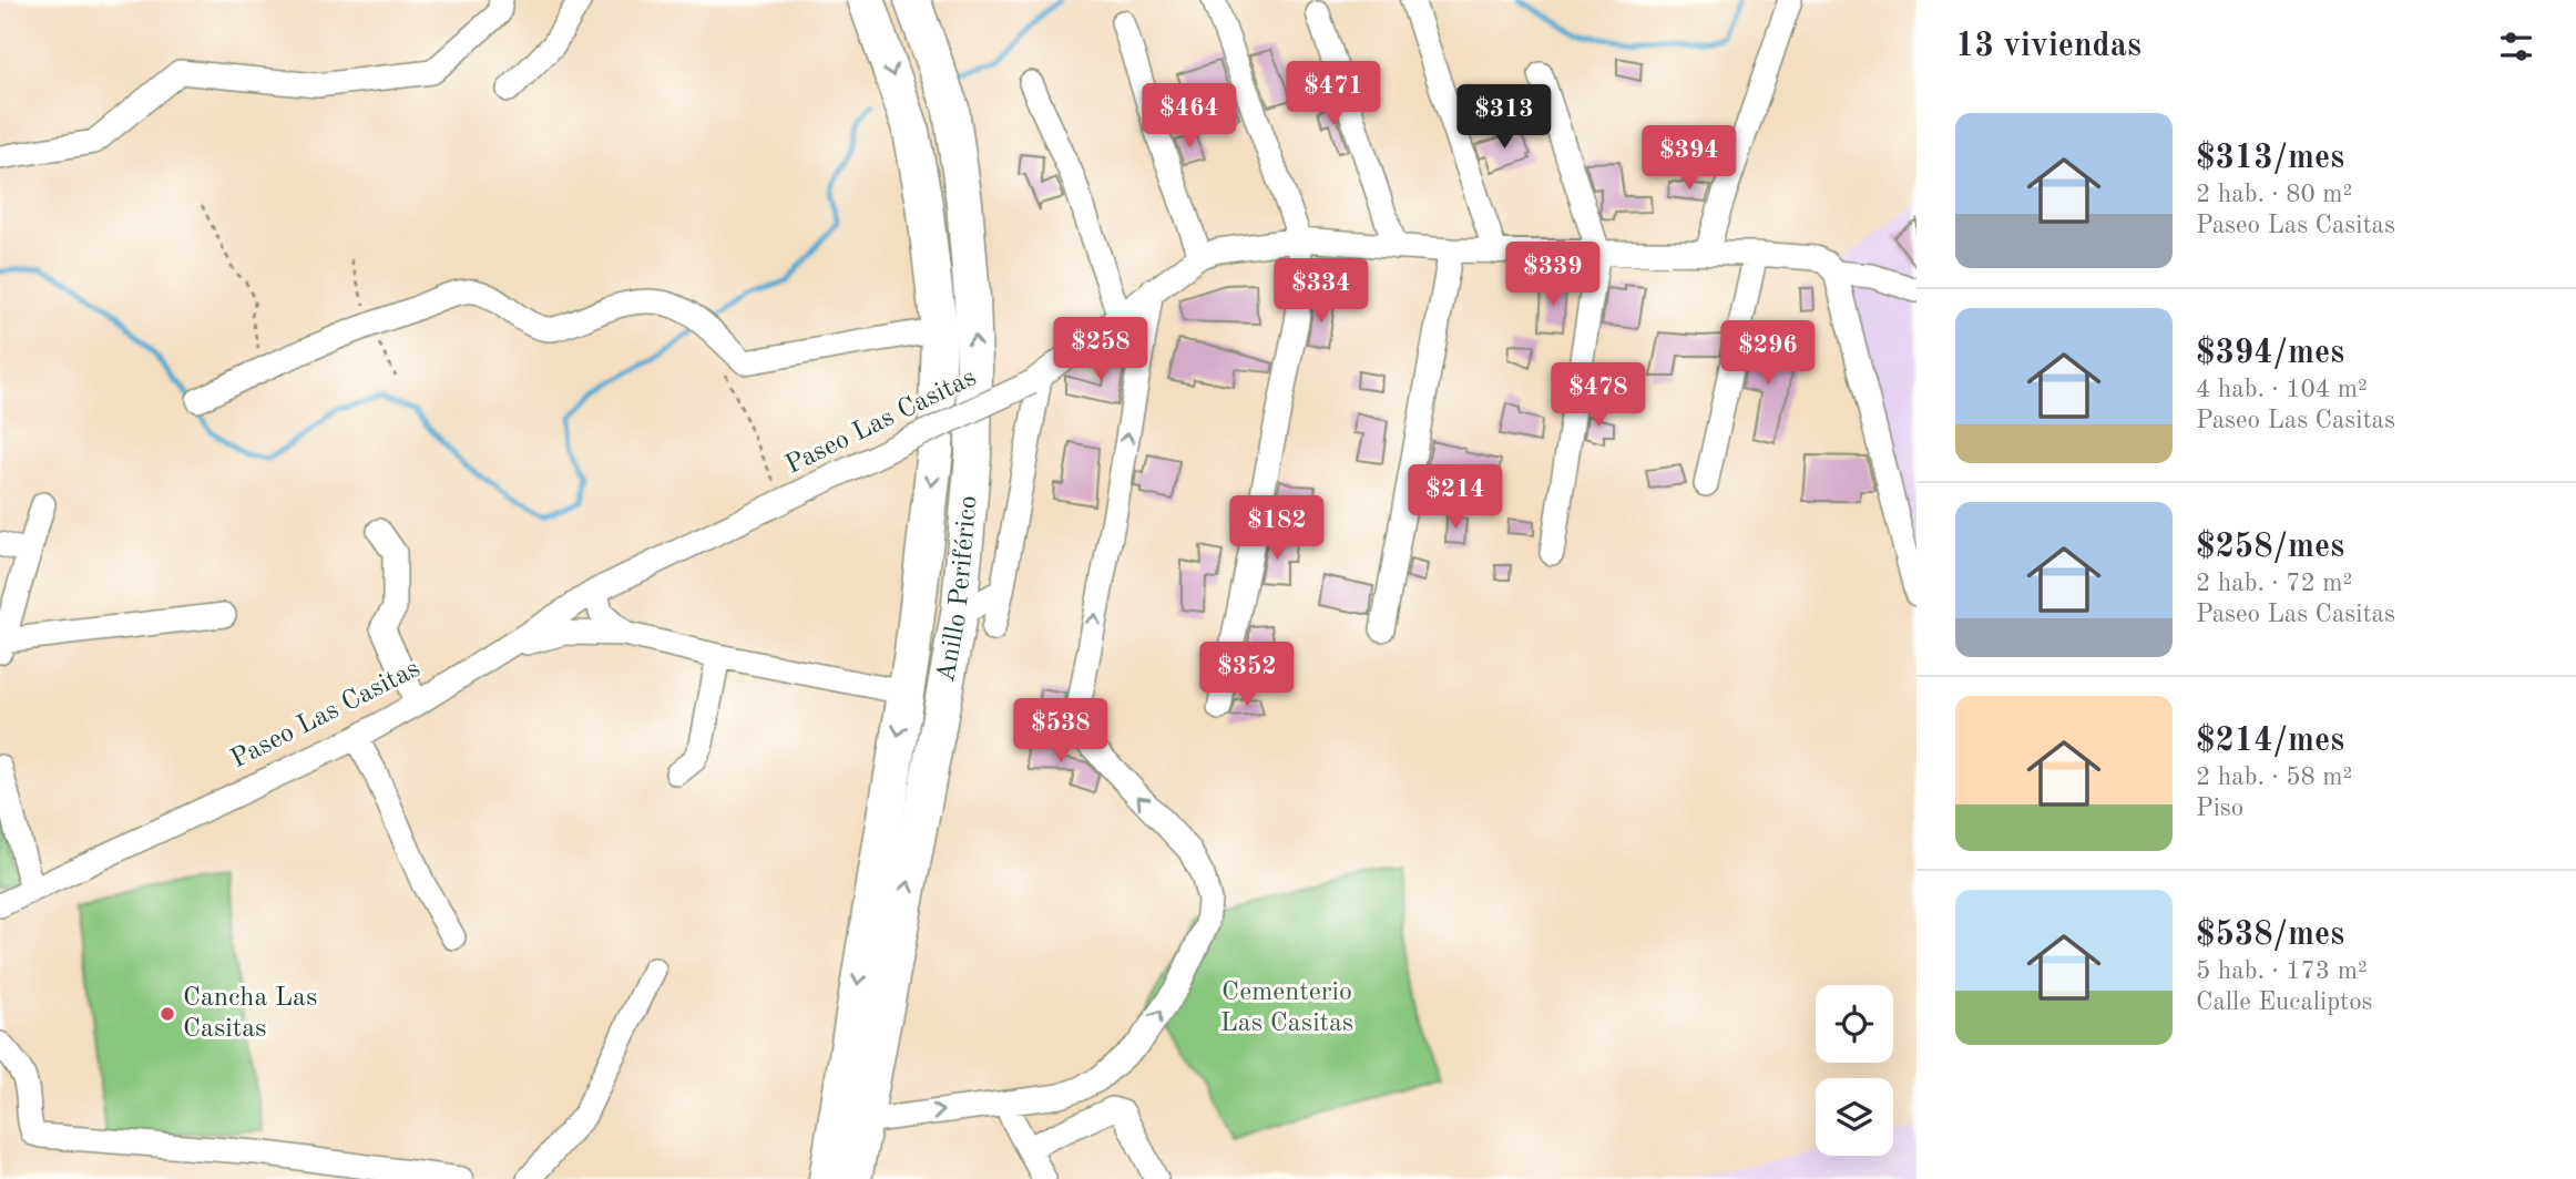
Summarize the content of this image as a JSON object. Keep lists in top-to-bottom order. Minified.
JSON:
{"streets":{"highway":["Anillo Periférico"],"street":["Paseo Las Casitas"]},"parks":["Cementerio Las Casitas"],"places":["Cancha Las Casitas"],"page":{"heading":"13 viviendas","price":["$471","$464","$313","$394","$339","$334","$258","$296","$478","$214","$182","$352","$538"],"list":[{"name":"$313/mes","note":"2 hab. · 80 m² · Paseo Las Casitas"},{"name":"$394/mes","note":"4 hab. · 104 m² · Paseo Las Casitas"},{"name":"$258/mes","note":"2 hab. · 72 m² · Paseo Las Casitas"},{"name":"$214/mes","note":"2 hab. · 58 m² · Piso"},{"name":"$538/mes","note":"5 hab. · 173 m² · Calle Eucaliptos"}]}}
